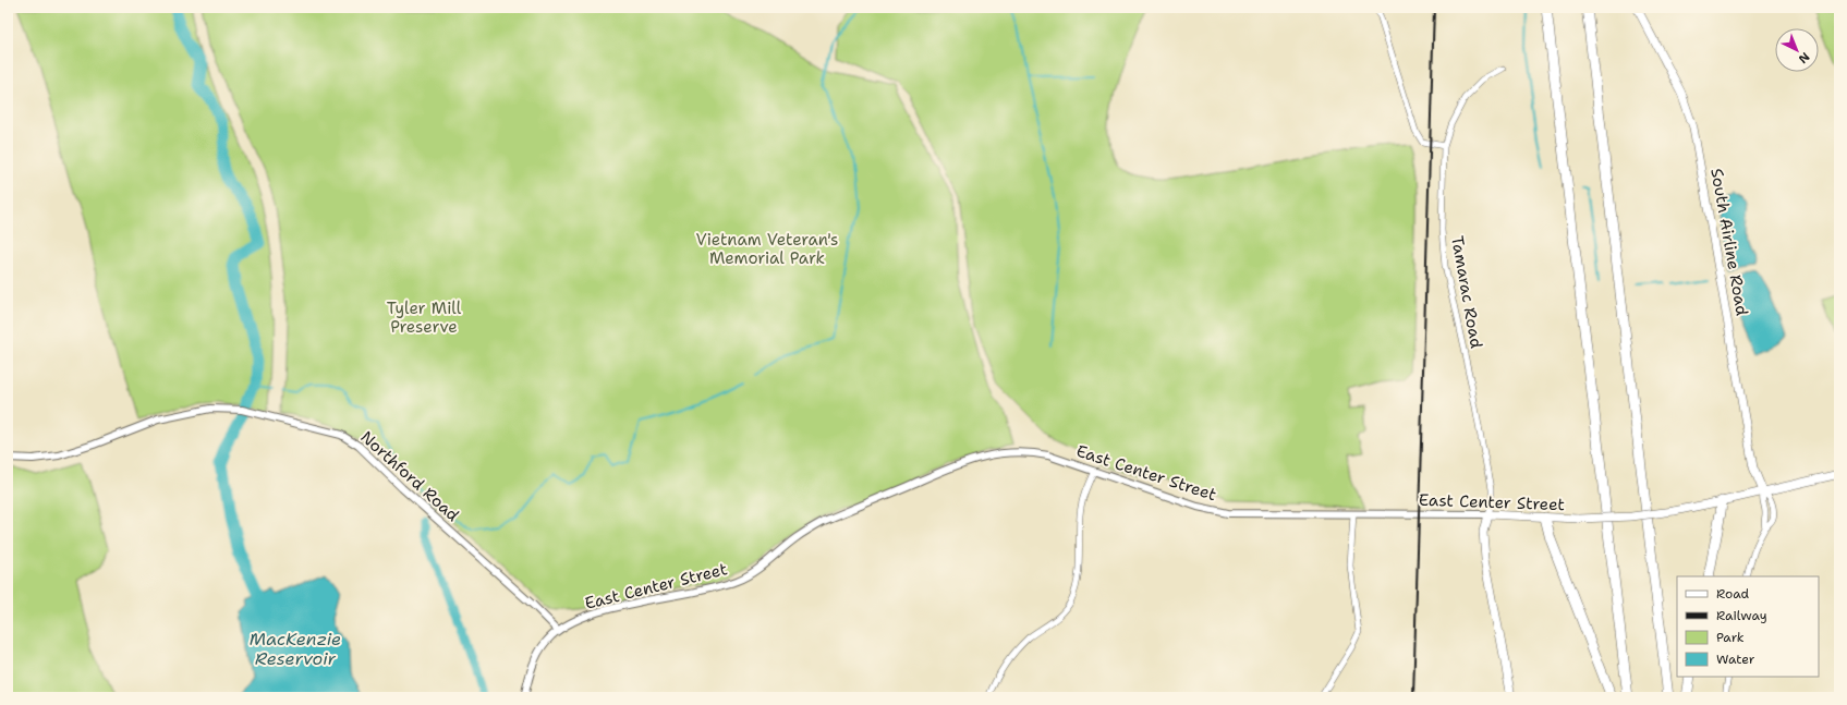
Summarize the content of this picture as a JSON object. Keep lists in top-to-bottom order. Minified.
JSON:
{"streets":{"main road":["South Airline Road","East Center Street"],"street":["Tamarac Road","Northford Road"]},"crossings":[["South Airline Road","East Center Street"],["Tamarac Road","East Center Street"],["East Center Street","Northford Road"]],"water":["MacKenzie Reservoir"],"parks":["Vietnam Veteran's Memorial Park","Tyler Mill Preserve"],"legend":["Road","Railway","Park","Water"],"north":"bottom right"}
